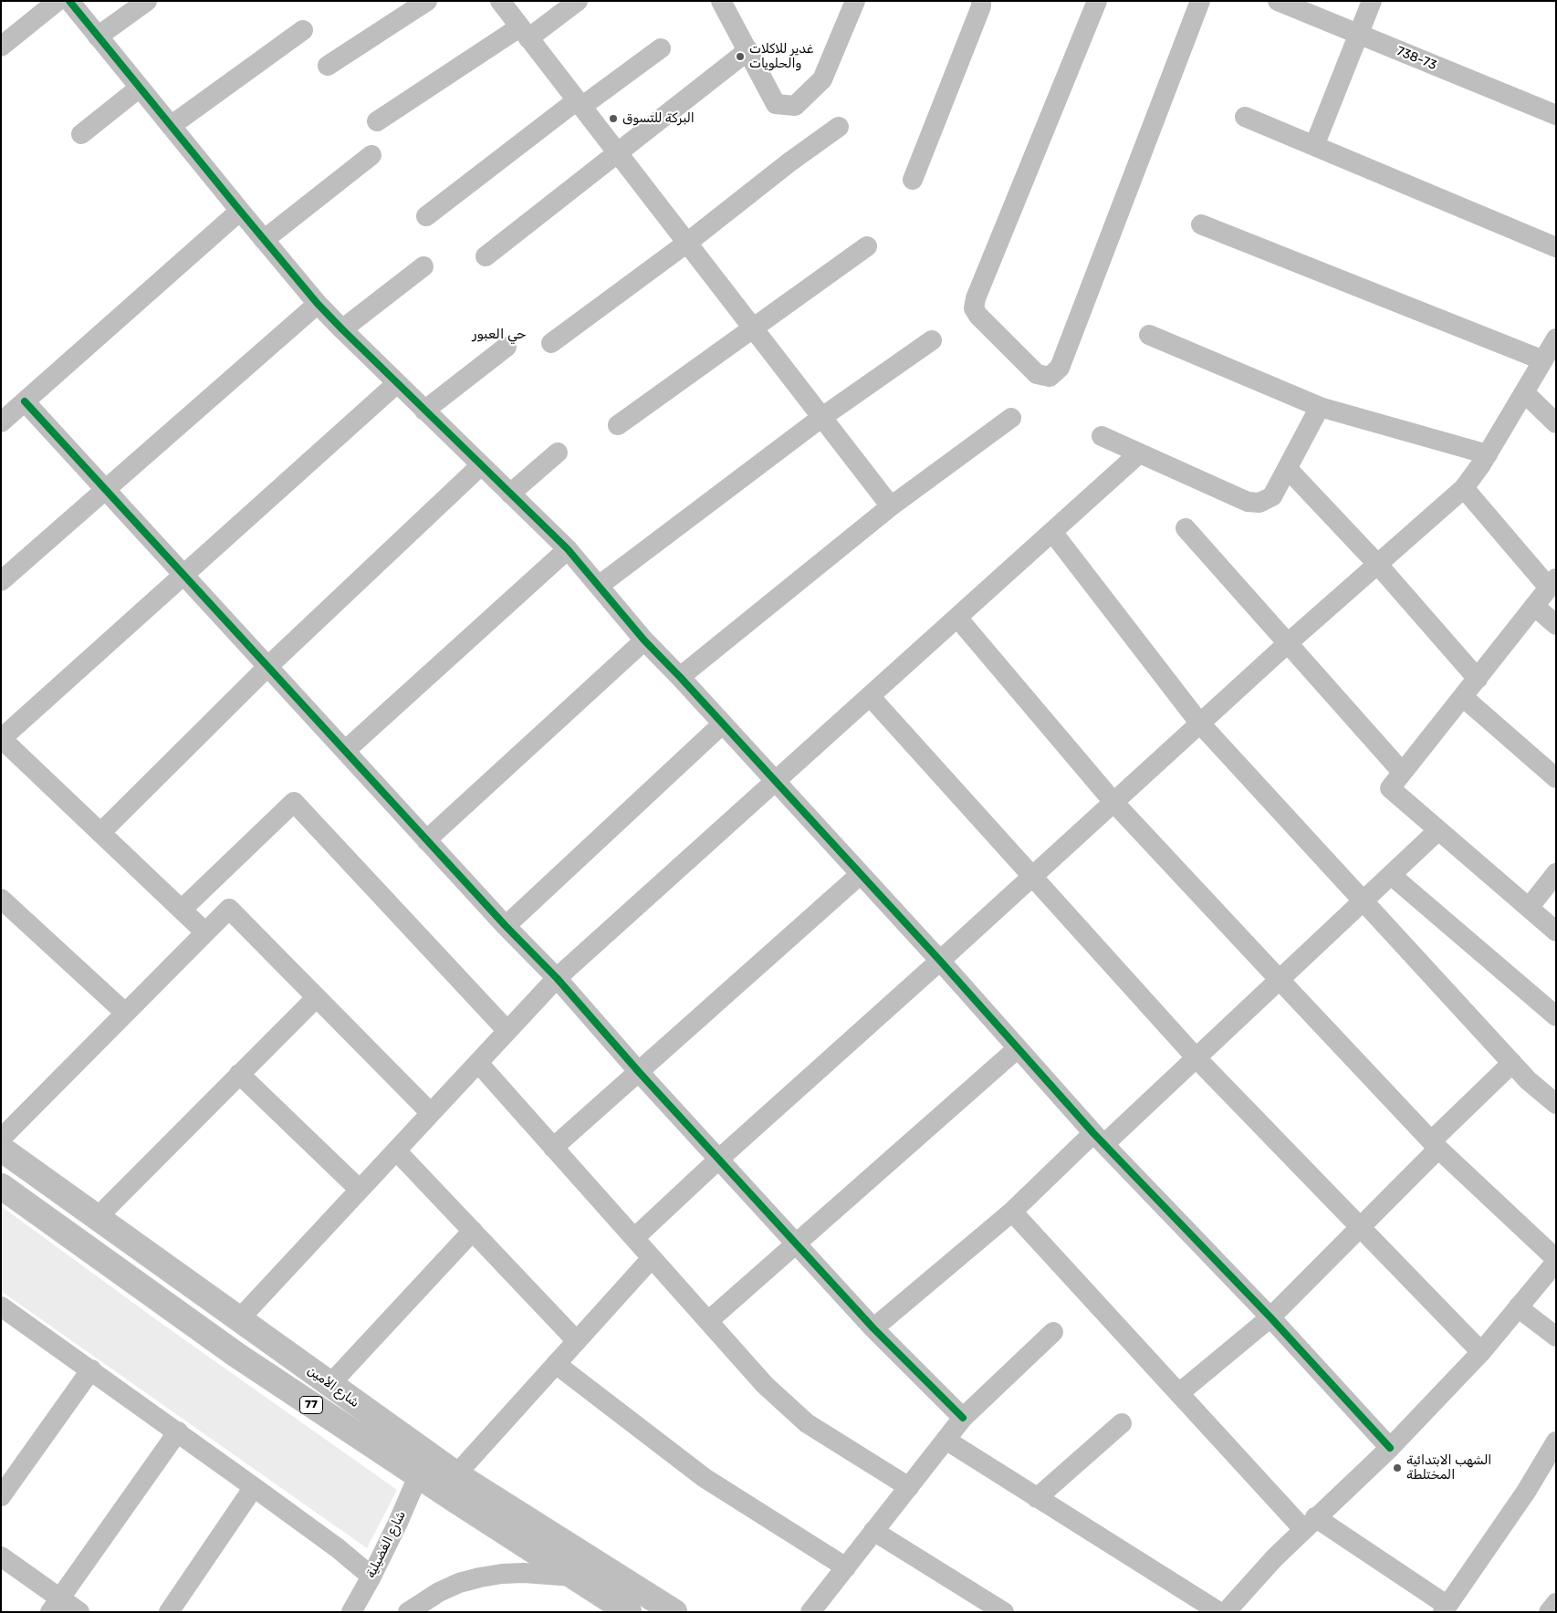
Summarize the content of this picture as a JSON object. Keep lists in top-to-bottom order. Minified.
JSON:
{"streets":{"main road":["شارع الأمين","77"],"street":["738-73","شارع الفضيلية"]},"crossings":[["شارع الأمين","شارع الفضيلية"]],"districts":["حي العبور"],"places":["غدير للاكلات والحلويات","البركة للتسوق","الشهب الابتدائية المختلطة"]}
